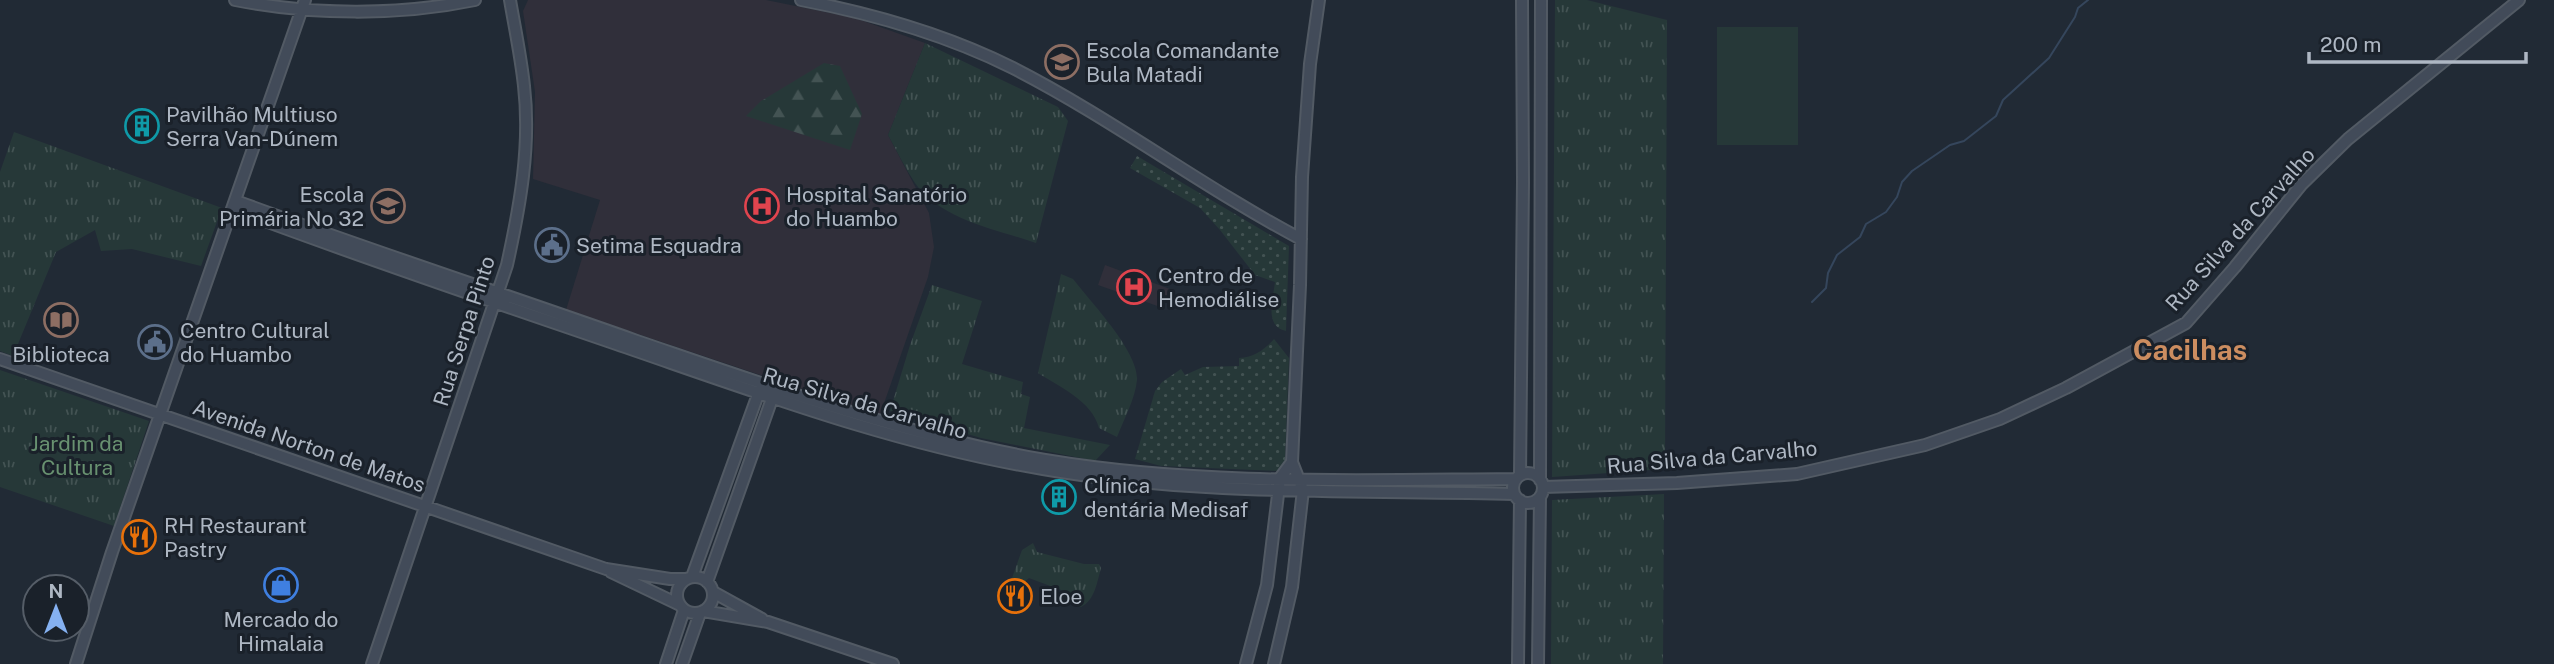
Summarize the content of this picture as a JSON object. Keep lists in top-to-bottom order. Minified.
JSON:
{"streets":{"street":["Rua Silva da Carvalho","Rua Serpa Pinto","Avenida Norton de Matos"]},"crossings":[["Rua Silva da Carvalho","Rua Serpa Pinto"],["Rua Serpa Pinto","Avenida Norton de Matos"]],"districts":["Cacilhas"],"parks":["Jardim da Cultura"],"places":{"school or university":["Escola Comandante Bula Matadi","Escola Primária No 32"],"building":["Pavilhão Multiuso Serra Van-Dúnem","Clínica dentária Medisaf"],"hospital":["Hospital Sanatório do Huambo","Centro de Hemodiálise"],"public building":["Setima Esquadra","Centro Cultural do Huambo"],"library":["Biblioteca"],"restaurant":["RH Restaurant Pastry","Eloe"],"shop":["Mercado do Himalaia"]},"scale_bar":"200 m","north":"top"}
